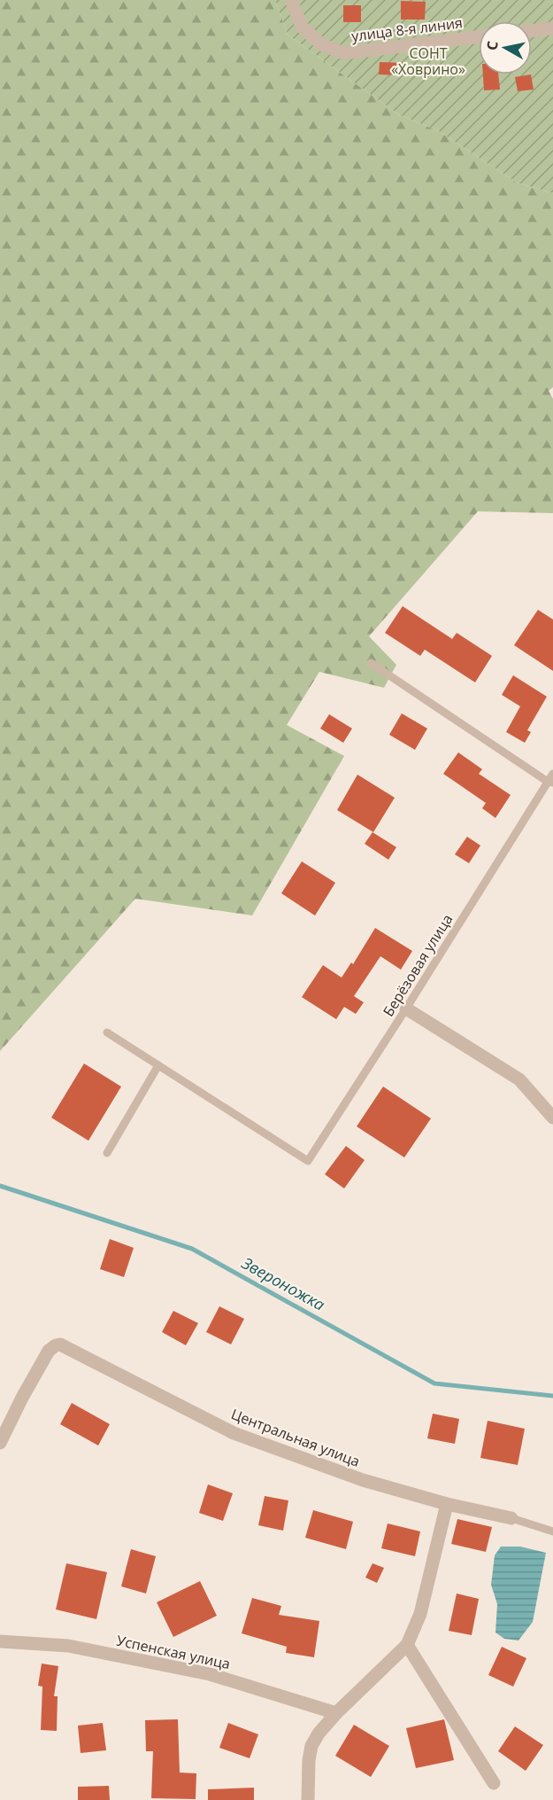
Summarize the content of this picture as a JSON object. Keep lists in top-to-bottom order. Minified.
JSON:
{"streets":{"street":["улица 8-я линия","Центральная улица","Успенская улица"],"lane":["Берёзовая улица"]},"water":["Звероножка"],"parks":["СОНТ «Ховрино»"],"north":"left"}
